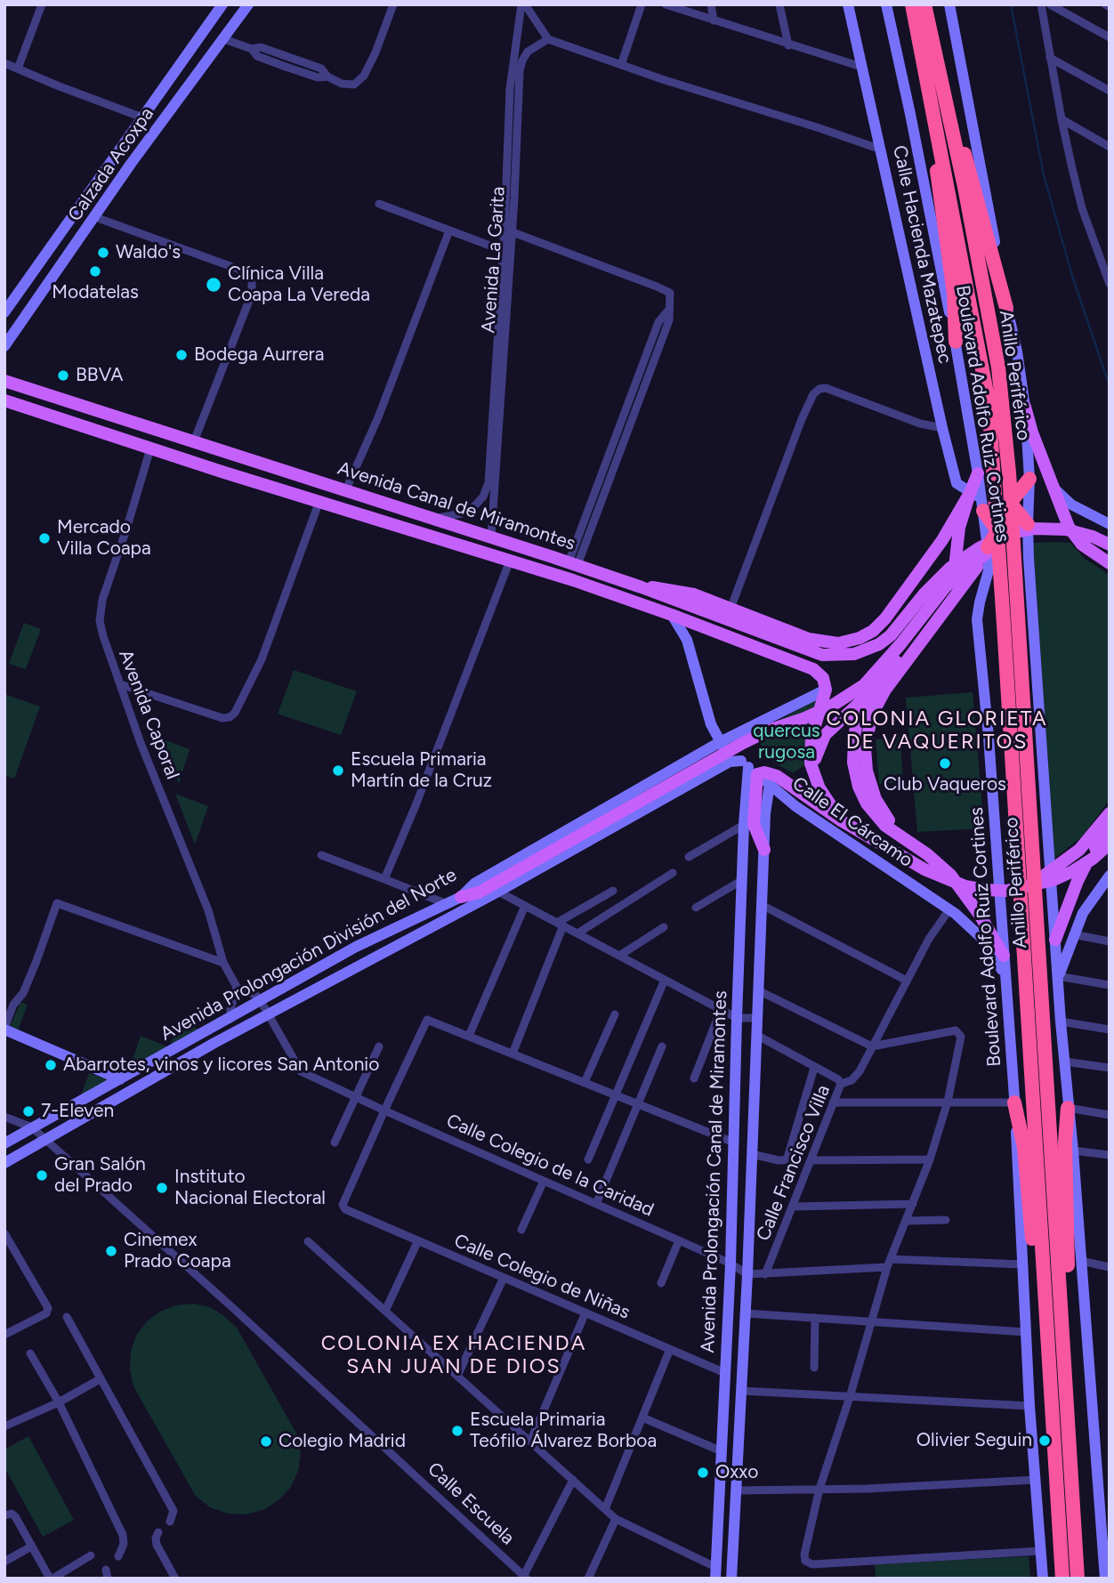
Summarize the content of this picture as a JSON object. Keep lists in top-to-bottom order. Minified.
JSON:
{"streets":{"highway":["Anillo Periférico"],"main road":["Calzada Acoxpa","Calle Hacienda Mazatepec","Boulevard Adolfo Ruiz Cortines","Avenida Canal de Miramontes","Calle El Cárcamo","Avenida Prolongación División del Norte","Avenida Prolongación Canal de Miramontes"],"street":["Avenida La Garita","Avenida Caporal","Calle Francisco Villa","Calle Colegio de la Caridad","Calle Colegio de Niñas","Calle Escuela"]},"crossings":[["Calle Hacienda Mazatepec","Boulevard Adolfo Ruiz Cortines"],["Avenida La Garita","Avenida Canal de Miramontes"],["Anillo Periférico","Avenida Canal de Miramontes"],["Boulevard Adolfo Ruiz Cortines","Calle El Cárcamo"],["Avenida Canal de Miramontes","Avenida Caporal"],["Avenida Canal de Miramontes","Calle El Cárcamo"],["Avenida Canal de Miramontes","Avenida Prolongación División del Norte"],["Calle El Cárcamo","Avenida Prolongación División del Norte"],["Calle El Cárcamo","Calle Francisco Villa"],["Calle El Cárcamo","Avenida Prolongación Canal de Miramontes"],["Avenida Prolongación División del Norte","Calle Colegio de la Caridad"],["Avenida Prolongación División del Norte","Avenida Prolongación Canal de Miramontes"],["Avenida Prolongación División del Norte","Calle Escuela"],["Calle Colegio de la Caridad","Avenida Prolongación Canal de Miramontes"],["Calle Colegio de la Caridad","Calle Colegio de Niñas"],["Avenida Prolongación Canal de Miramontes","Calle Colegio de Niñas"]],"districts":["COLONIA GLORIETA DE VAQUERITOS","COLONIA EX HACIENDA SAN JUAN DE DIOS"],"parks":["quercus rugosa"],"places":["Waldo's","Modatelas","Clínica Villa Coapa La Vereda","Bodega Aurrera","BBVA","Mercado Villa Coapa","Club Vaqueros","Escuela Primaria Martín de la Cruz","Abarrotes, vinos y licores San Antonio","7-Eleven","Gran Salón del Prado","Instituto Nacional Electoral","Cinemex Prado Coapa","Escuela Primaria Teófilo Álvarez Borboa","Olivier Seguin","Colegio Madrid","Oxxo"]}
